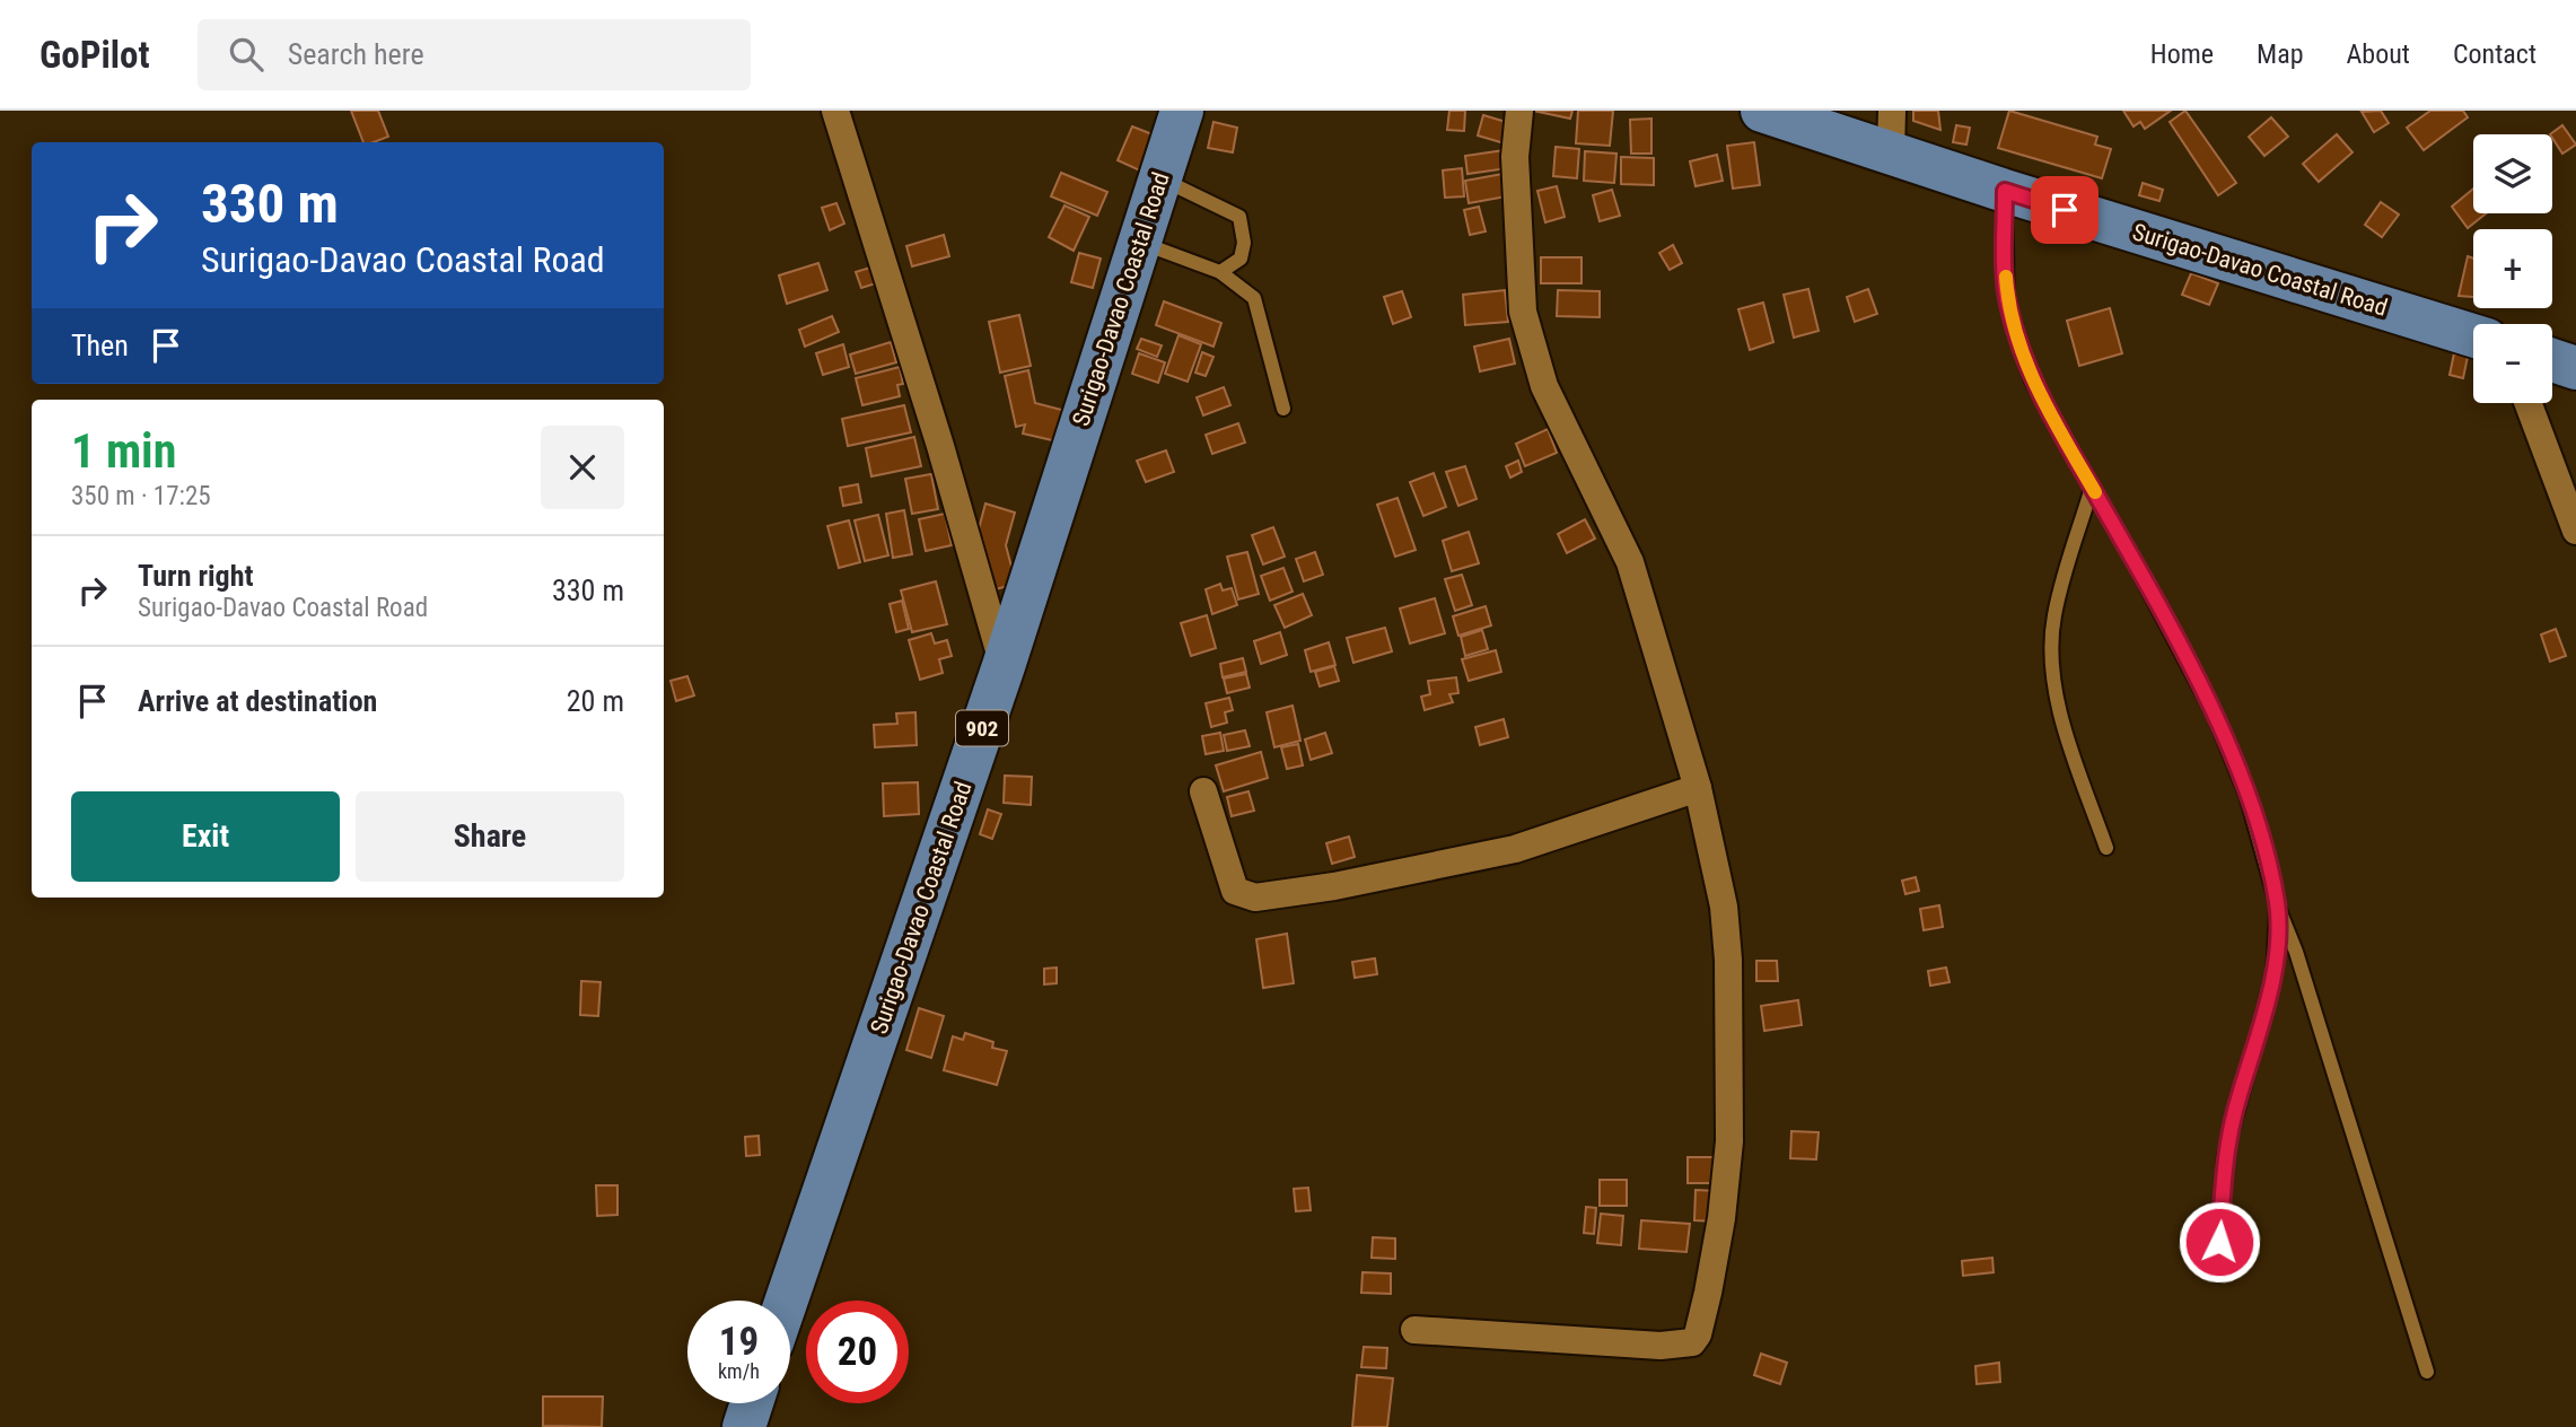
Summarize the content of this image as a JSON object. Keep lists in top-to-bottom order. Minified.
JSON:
{"streets":{"highway":["Surigao-Davao Coastal Road","902"]},"page":{"header":"GoPilot","search":"Search here","nav":["Home","Map","About","Contact"],"map_buttons":["+","−"],"turn":["330 m","Surigao-Davao Coastal Road"],"then":"Then","heading":["1 min","350 m · 17:25"],"list":[{"name":"Turn right","note":"Surigao-Davao Coastal Road","value":"330 m"},{"name":"Arrive at destination","value":"20 m"}],"buttons":["Exit","Share"],"speed":"19 km/h","limit":"20"}}
